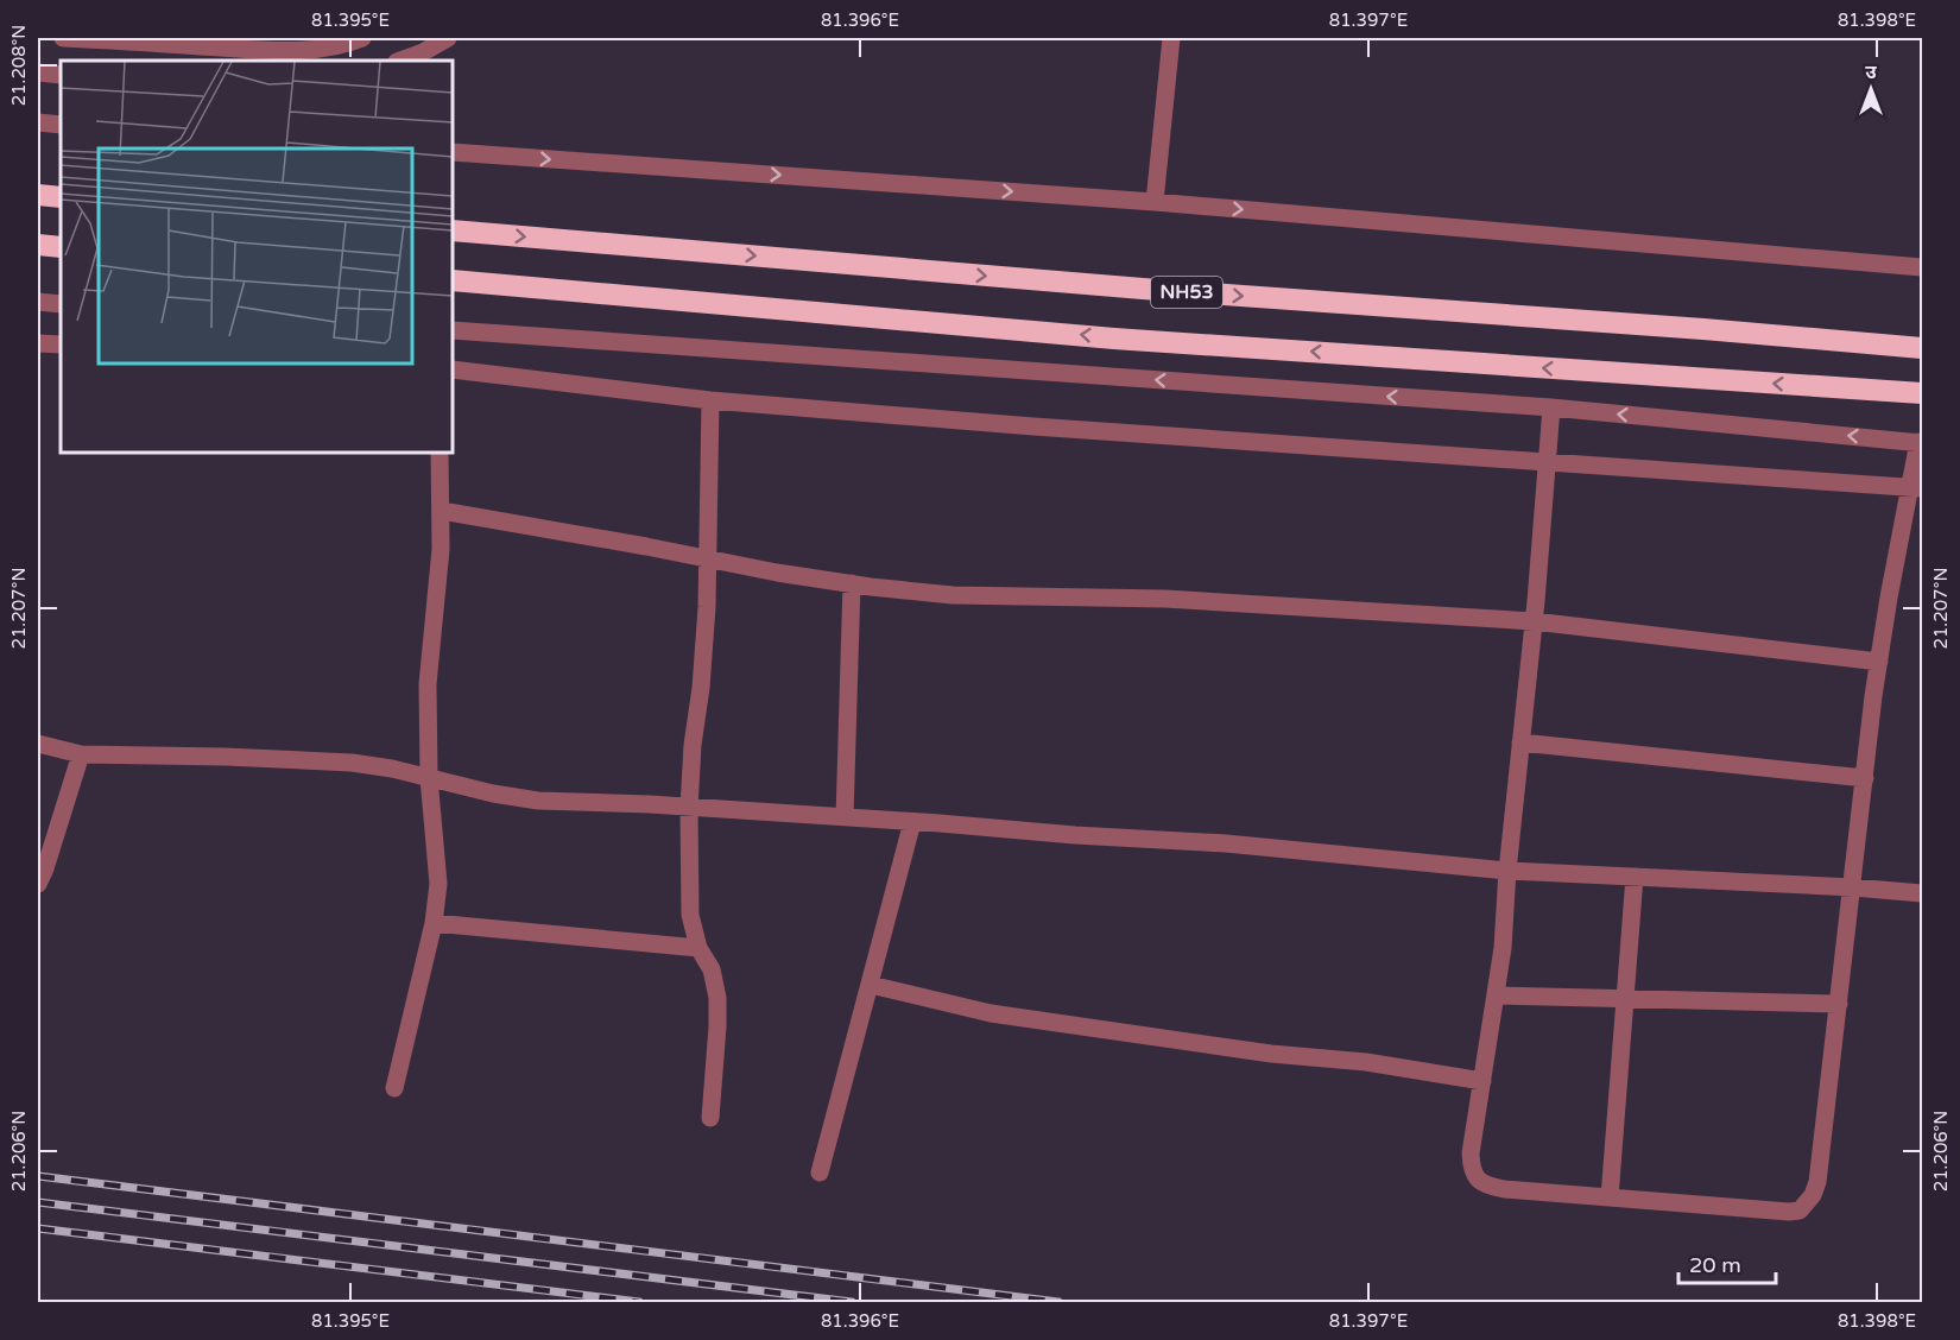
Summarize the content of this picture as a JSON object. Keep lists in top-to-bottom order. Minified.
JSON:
{"streets":{"highway":["NH53"]},"scale_bar":"20 m","north":"top","coordinates":["81.395°E","81.396°E","81.397°E","81.398°E","21.208°N","21.207°N","21.206°N"]}
